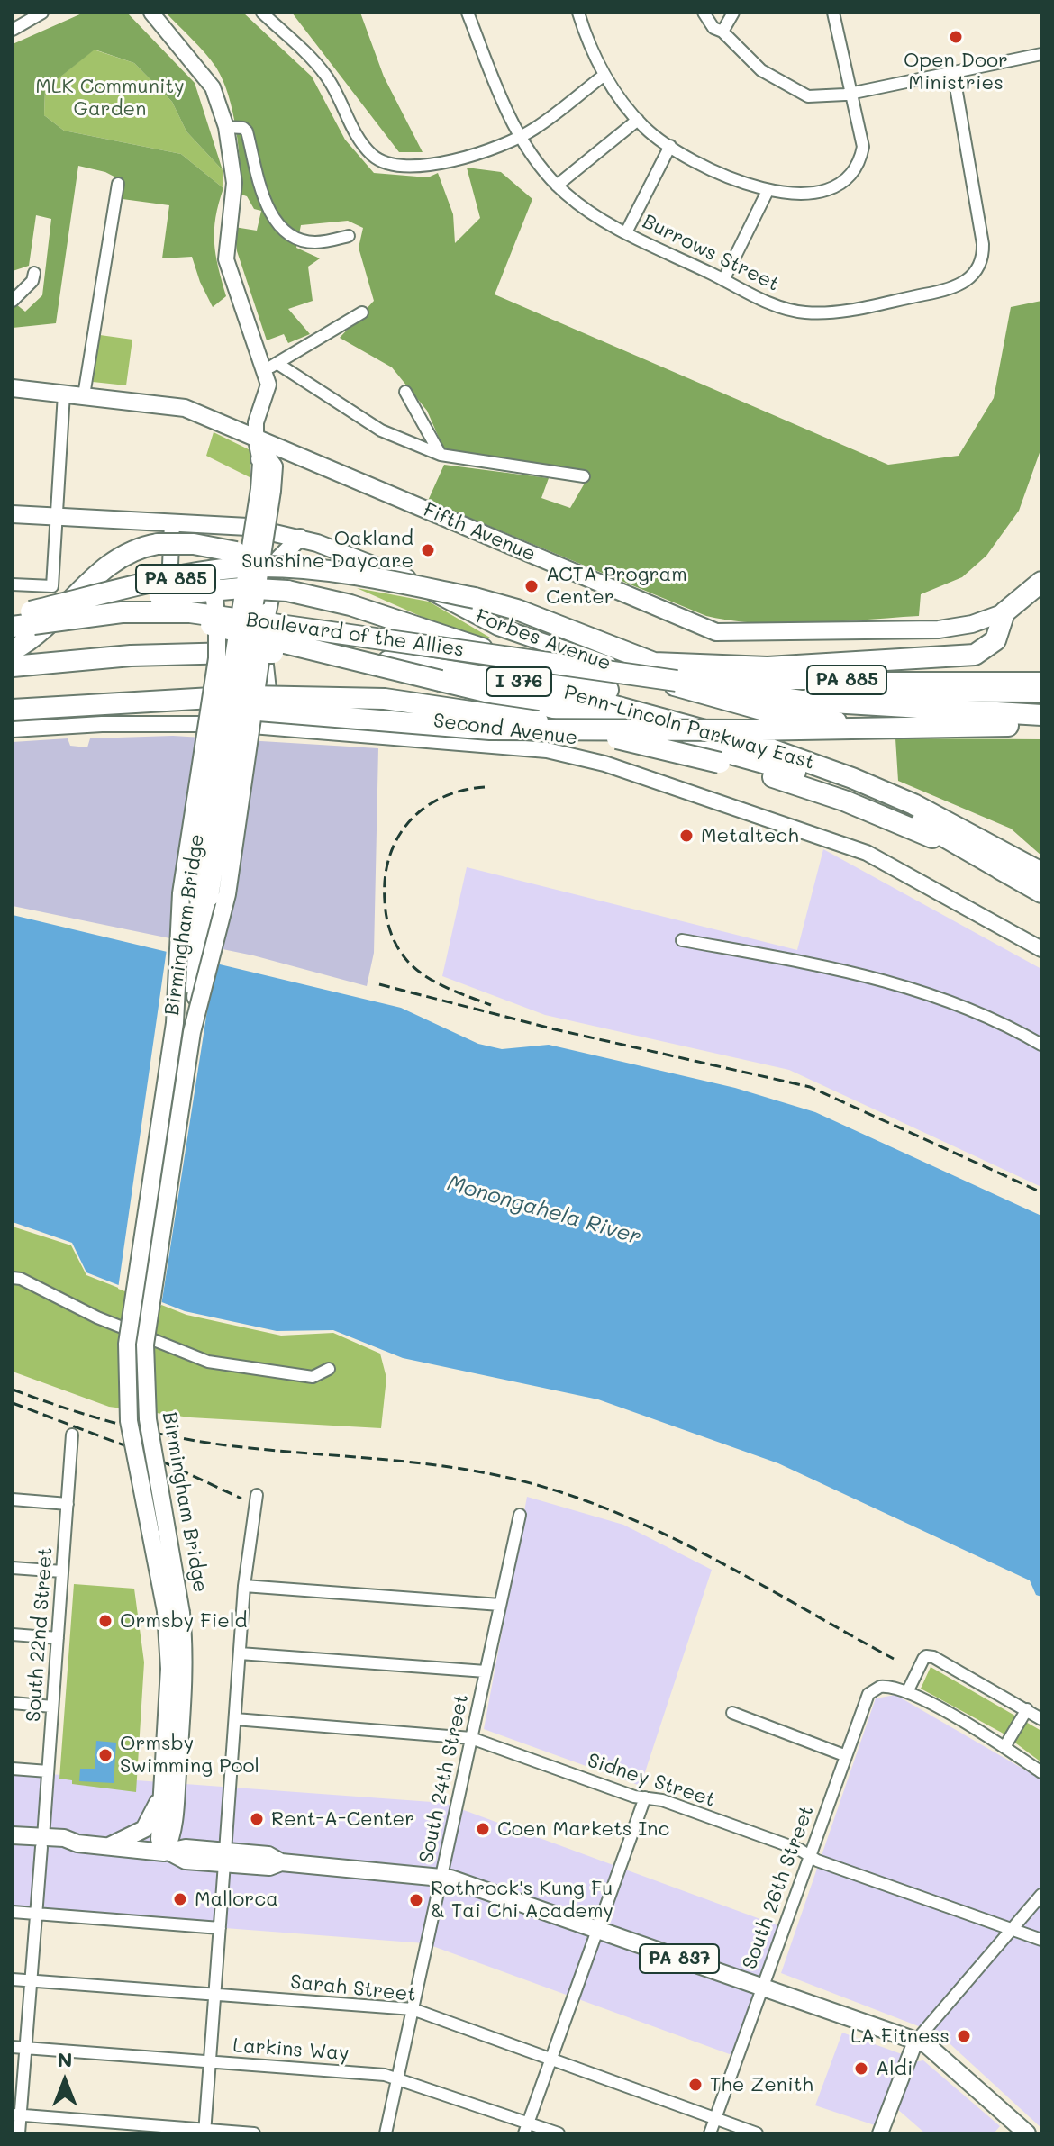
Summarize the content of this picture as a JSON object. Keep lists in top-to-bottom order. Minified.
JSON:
{"streets":{"highway":["Fifth Avenue","PA 885","Boulevard of the Allies","Forbes Avenue","I 376","Penn-Lincoln Parkway East"],"main road":["Second Avenue","Birmingham Bridge","PA 837"],"street":["Burrows Street","South 22nd Street","South 24th Street","Sidney Street","South 26th Street","Sarah Street","Larkins Way"]},"crossings":[["Fifth Avenue","Birmingham Bridge"],["Birmingham Bridge","PA 837"],["South 22nd Street","PA 837"],["South 22nd Street","Sarah Street"],["South 22nd Street","Larkins Way"],["South 24th Street","Sidney Street"],["South 24th Street","PA 837"],["South 24th Street","Sarah Street"],["South 24th Street","Larkins Way"],["Sidney Street","South 26th Street"],["South 26th Street","PA 837"],["South 26th Street","Sarah Street"]],"water":["Monongahela River"],"parks":["MLK Community Garden"],"places":["Open Door Ministries","Oakland Sunshine Daycare","ACTA Program Center","Metaltech","Ormsby Field","Ormsby Swimming Pool","Rent-A-Center","Coen Markets Inc","Mallorca","Rothrock's Kung Fu & Tai Chi Academy","LA Fitness","Aldi","The Zenith"],"north":"top"}
